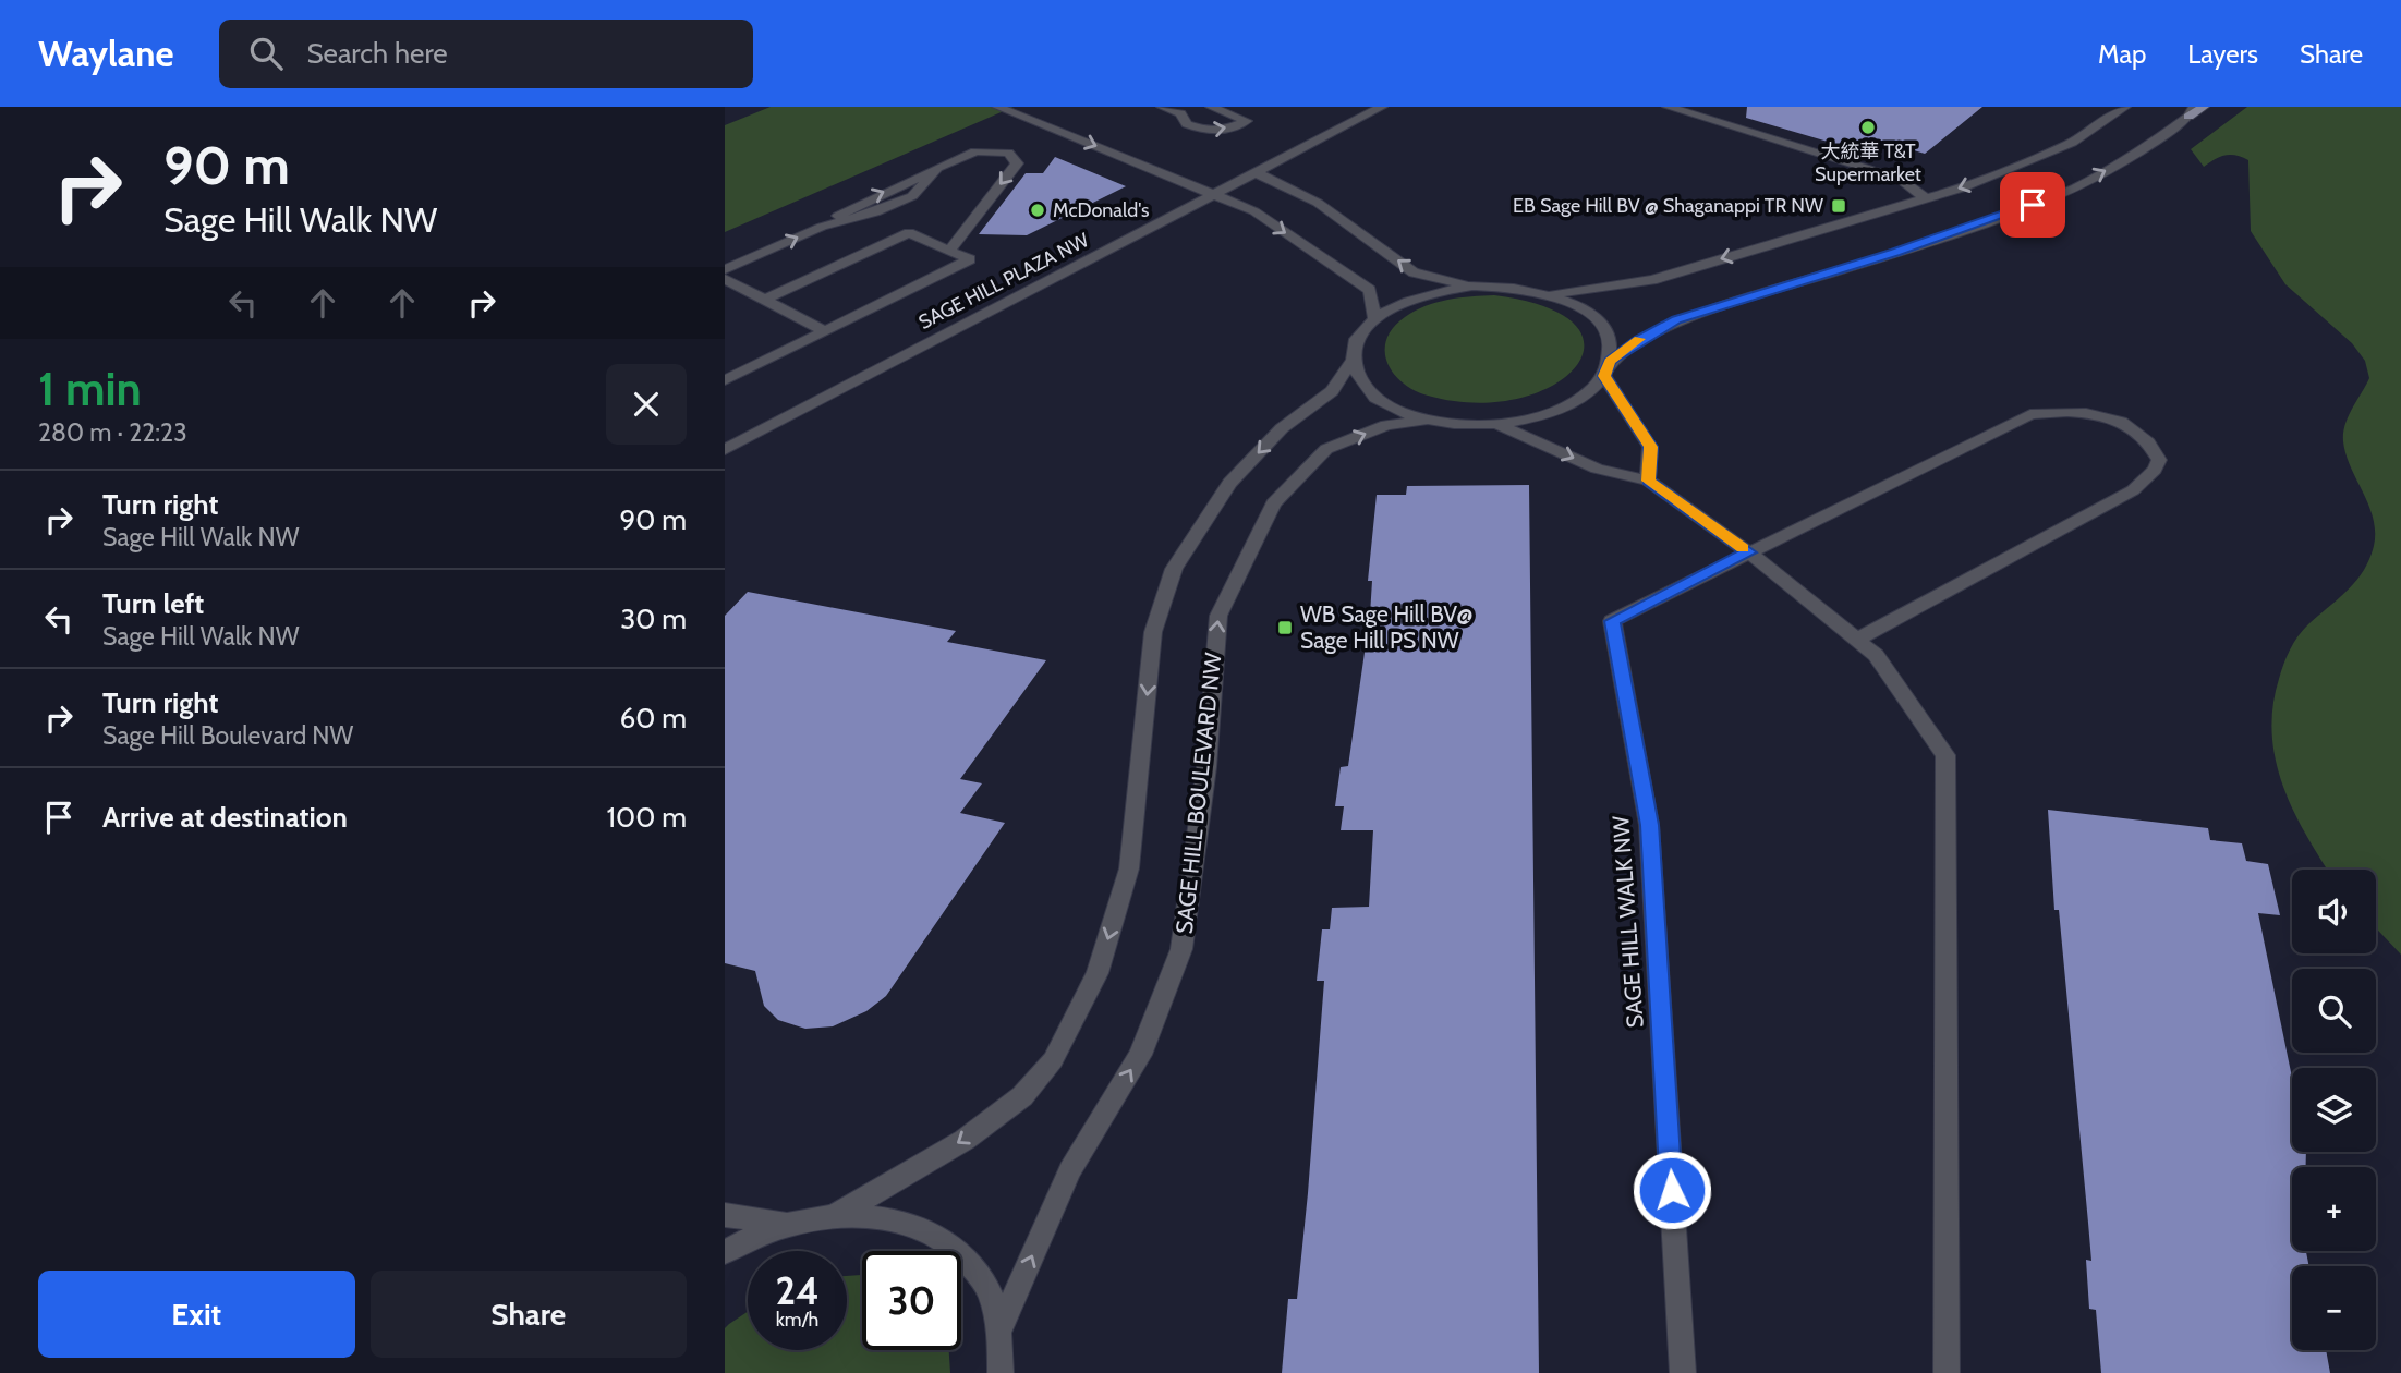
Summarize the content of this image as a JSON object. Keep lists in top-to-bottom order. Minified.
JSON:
{"streets":{"street":["SAGE HILL PLAZA NW","SAGE HILL BOULEVARD NW","SAGE HILL WALK NW"]},"places":{"other":["大統華 T&T Supermarket","McDonald's"],"transit":["EB Sage Hill BV @ Shaganappi TR NW","WB Sage Hill BV@ Sage Hill PS NW"]},"page":{"header":"Waylane","search":"Search here","nav":["Map","Layers","Share"],"turn":["90 m","Sage Hill Walk NW"],"heading":["1 min","280 m · 22:23"],"list":[{"name":"Turn right","note":"Sage Hill Walk NW","value":"90 m"},{"name":"Turn left","note":"Sage Hill Walk NW","value":"30 m"},{"name":"Turn right","note":"Sage Hill Boulevard NW","value":"60 m"},{"name":"Arrive at destination","value":"100 m"}],"map_buttons":["+","−"],"speed":"24 km/h","limit":"30","buttons":["Exit","Share"]}}
